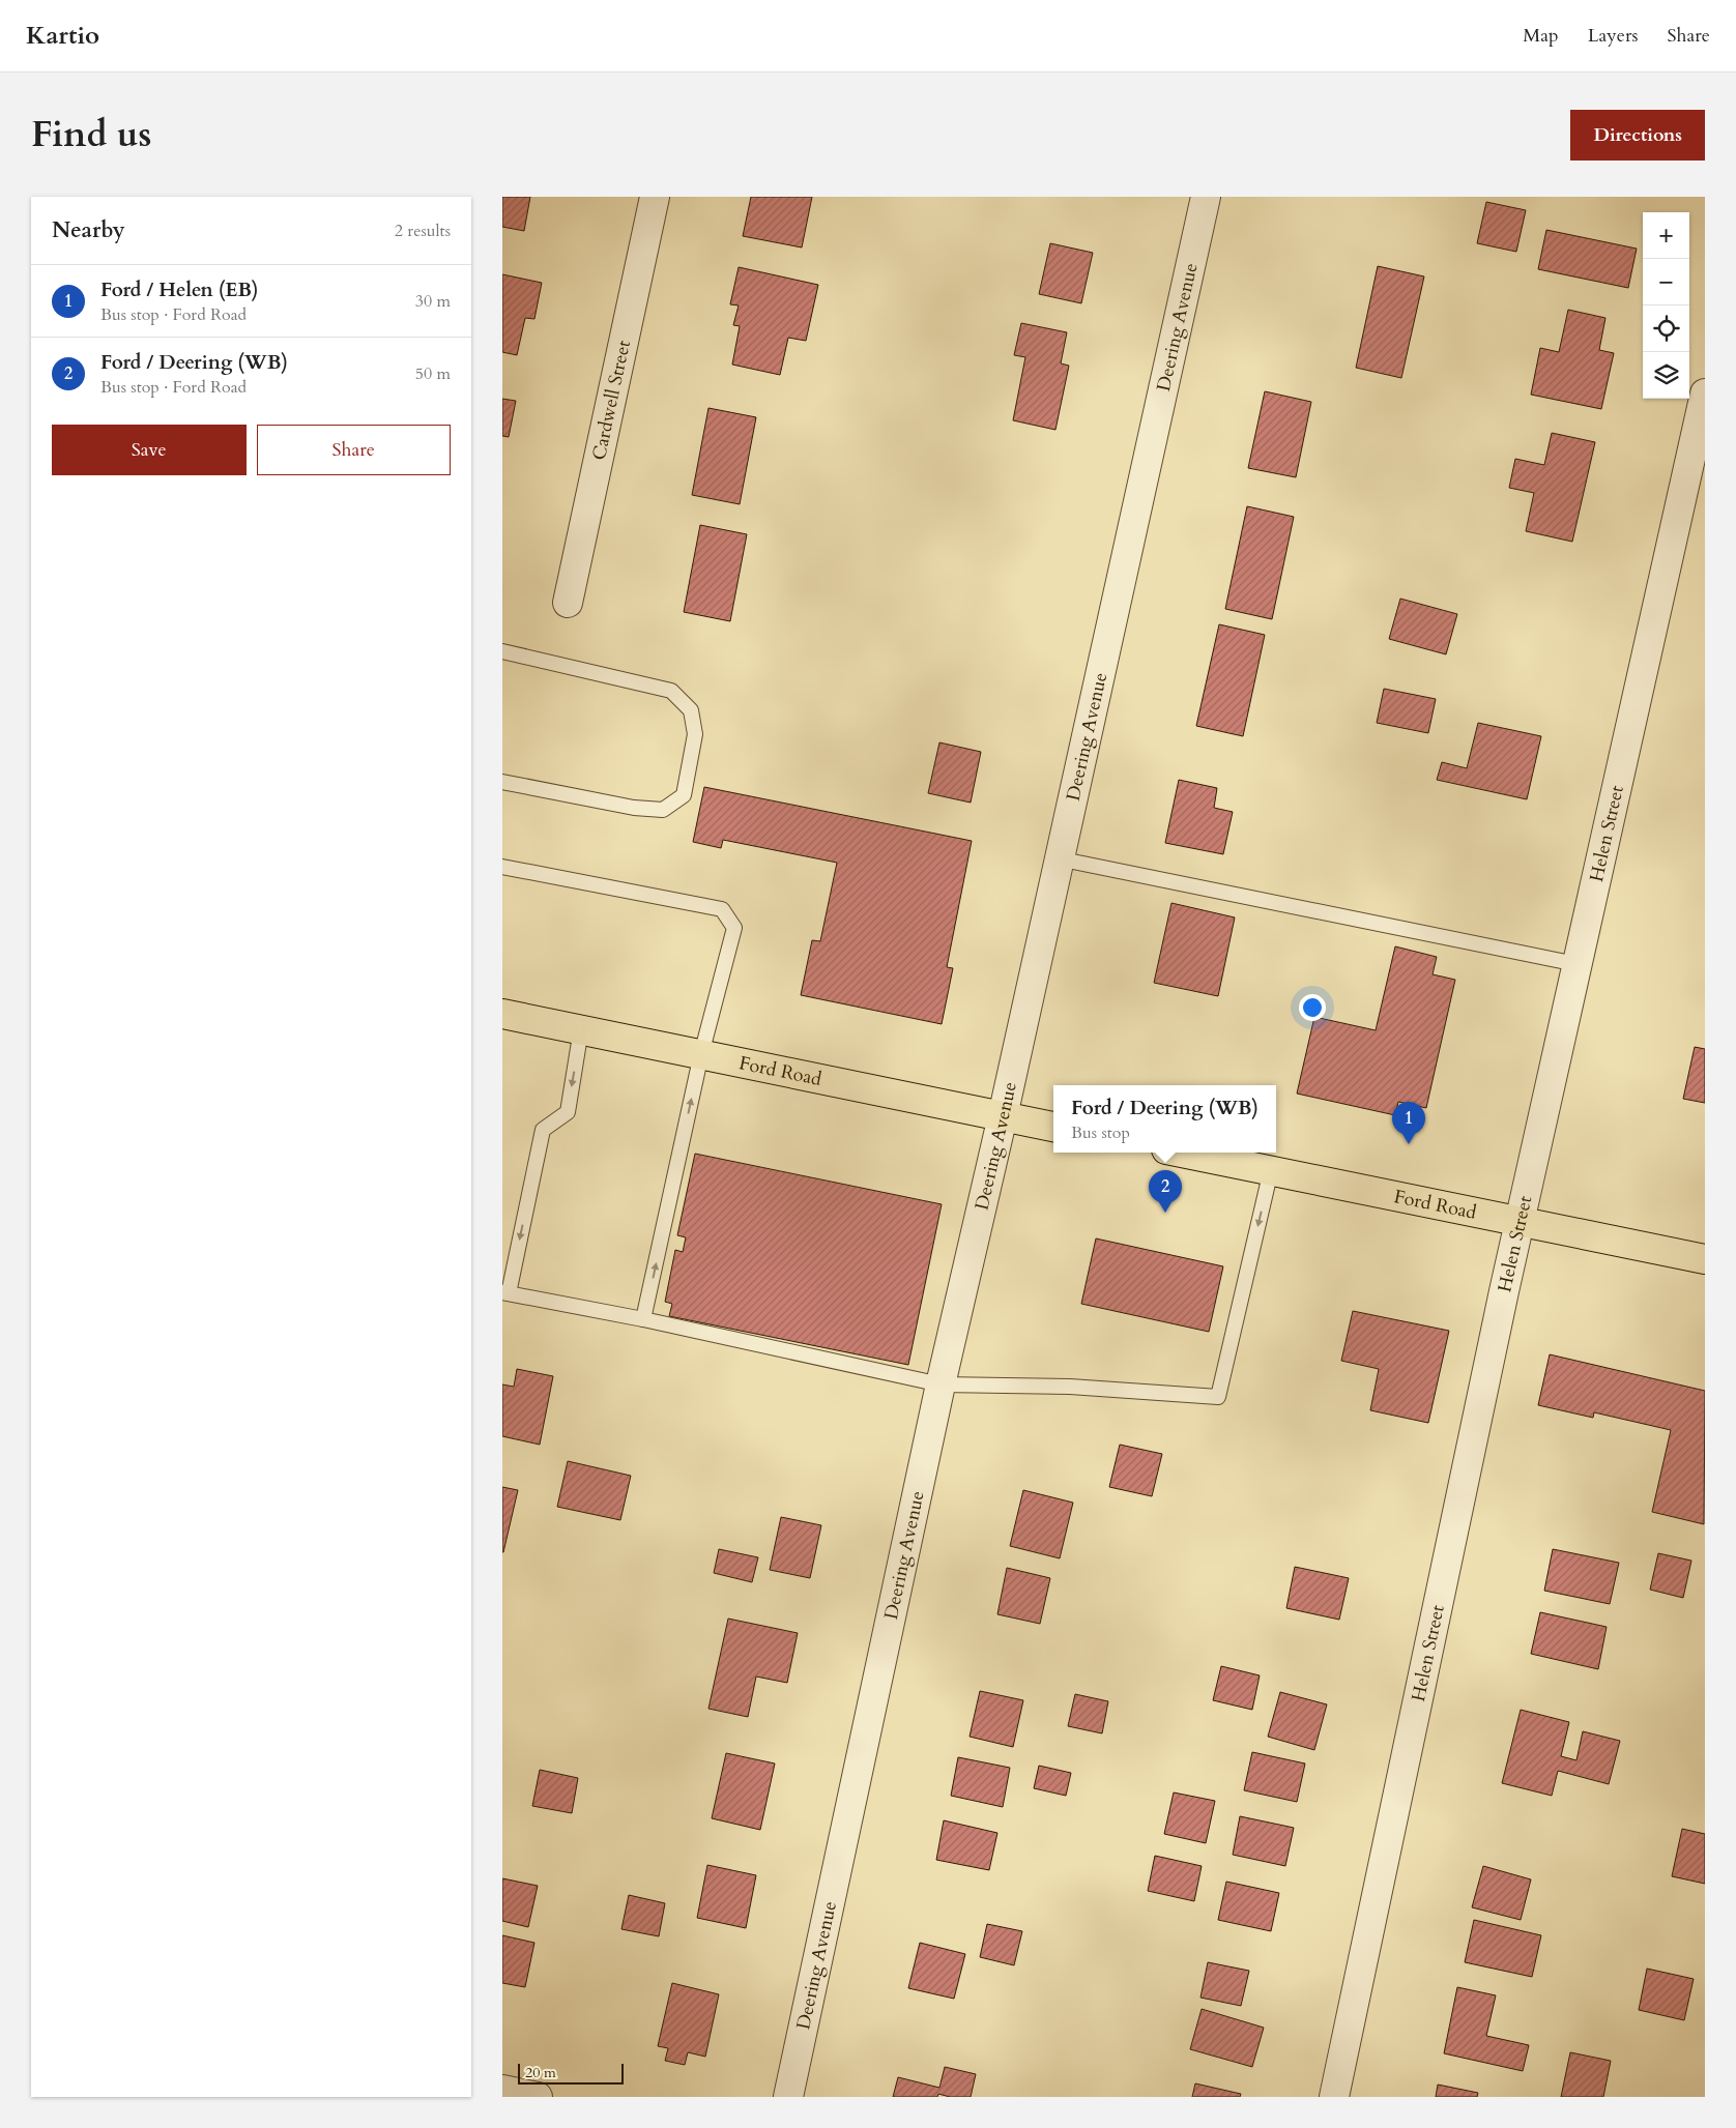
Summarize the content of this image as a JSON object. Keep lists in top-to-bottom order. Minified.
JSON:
{"streets":{"main road":["Ford Road"],"street":["Deering Avenue","Cardwell Street","Helen Street"]},"crossings":[["Deering Avenue","Ford Road"],["Helen Street","Ford Road"]],"scale_bar":"20 m","page":{"header":"Kartio","nav":["Map","Layers","Share"],"title":"Find us","buttons":["Directions",["Save","Share"]],"heading":["Nearby","2 results"],"map_buttons":["+","−"],"list":[{"mark":"1","name":"Ford / Helen (EB)","note":"Bus stop · Ford Road","value":"30 m"},{"mark":"2","name":"Ford / Deering (WB)","note":"Bus stop · Ford Road","value":"50 m"}],"popup":["Ford / Deering (WB)","Bus stop"],"pins":["1","2"],"scale":"20 m"}}
